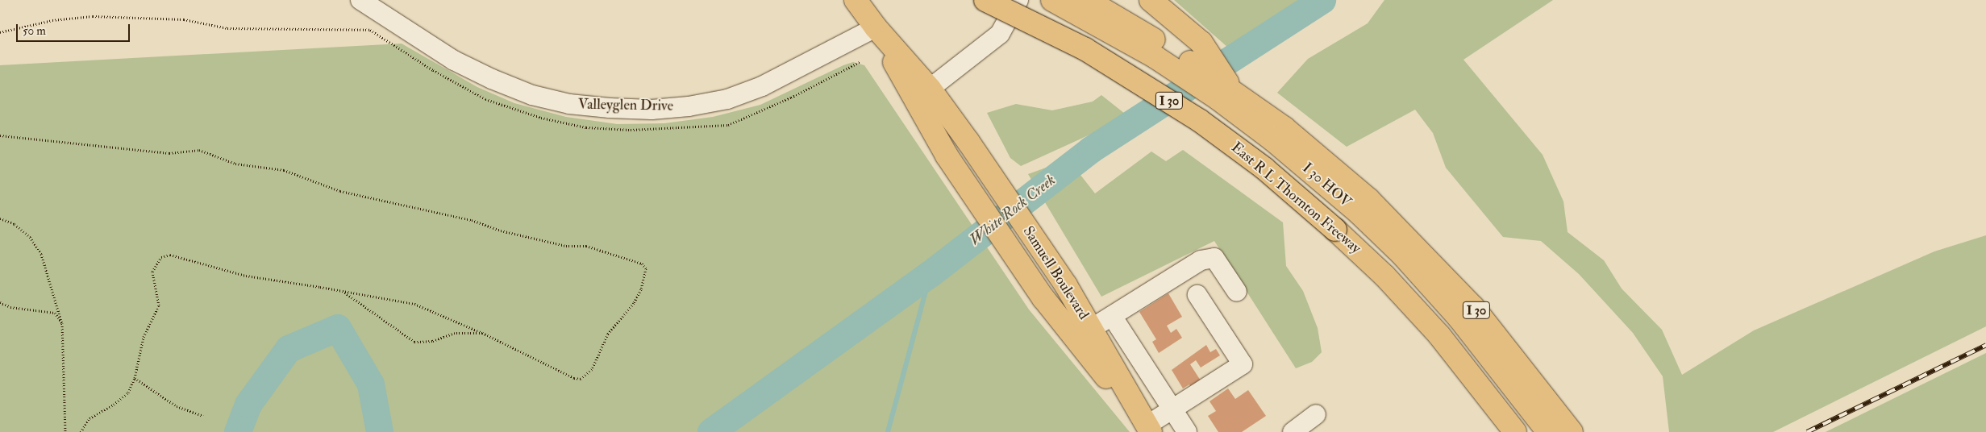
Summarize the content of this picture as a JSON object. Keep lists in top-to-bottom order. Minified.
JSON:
{"streets":{"main road":["I 30","I 30 HOV","East R L Thornton Freeway","Samuell Boulevard"],"street":["Valleyglen Drive"]},"crossings":[["I 30","I 30 HOV"],["Valleyglen Drive","Samuell Boulevard"]],"water":["White Rock Creek"],"scale_bar":"50 m"}
